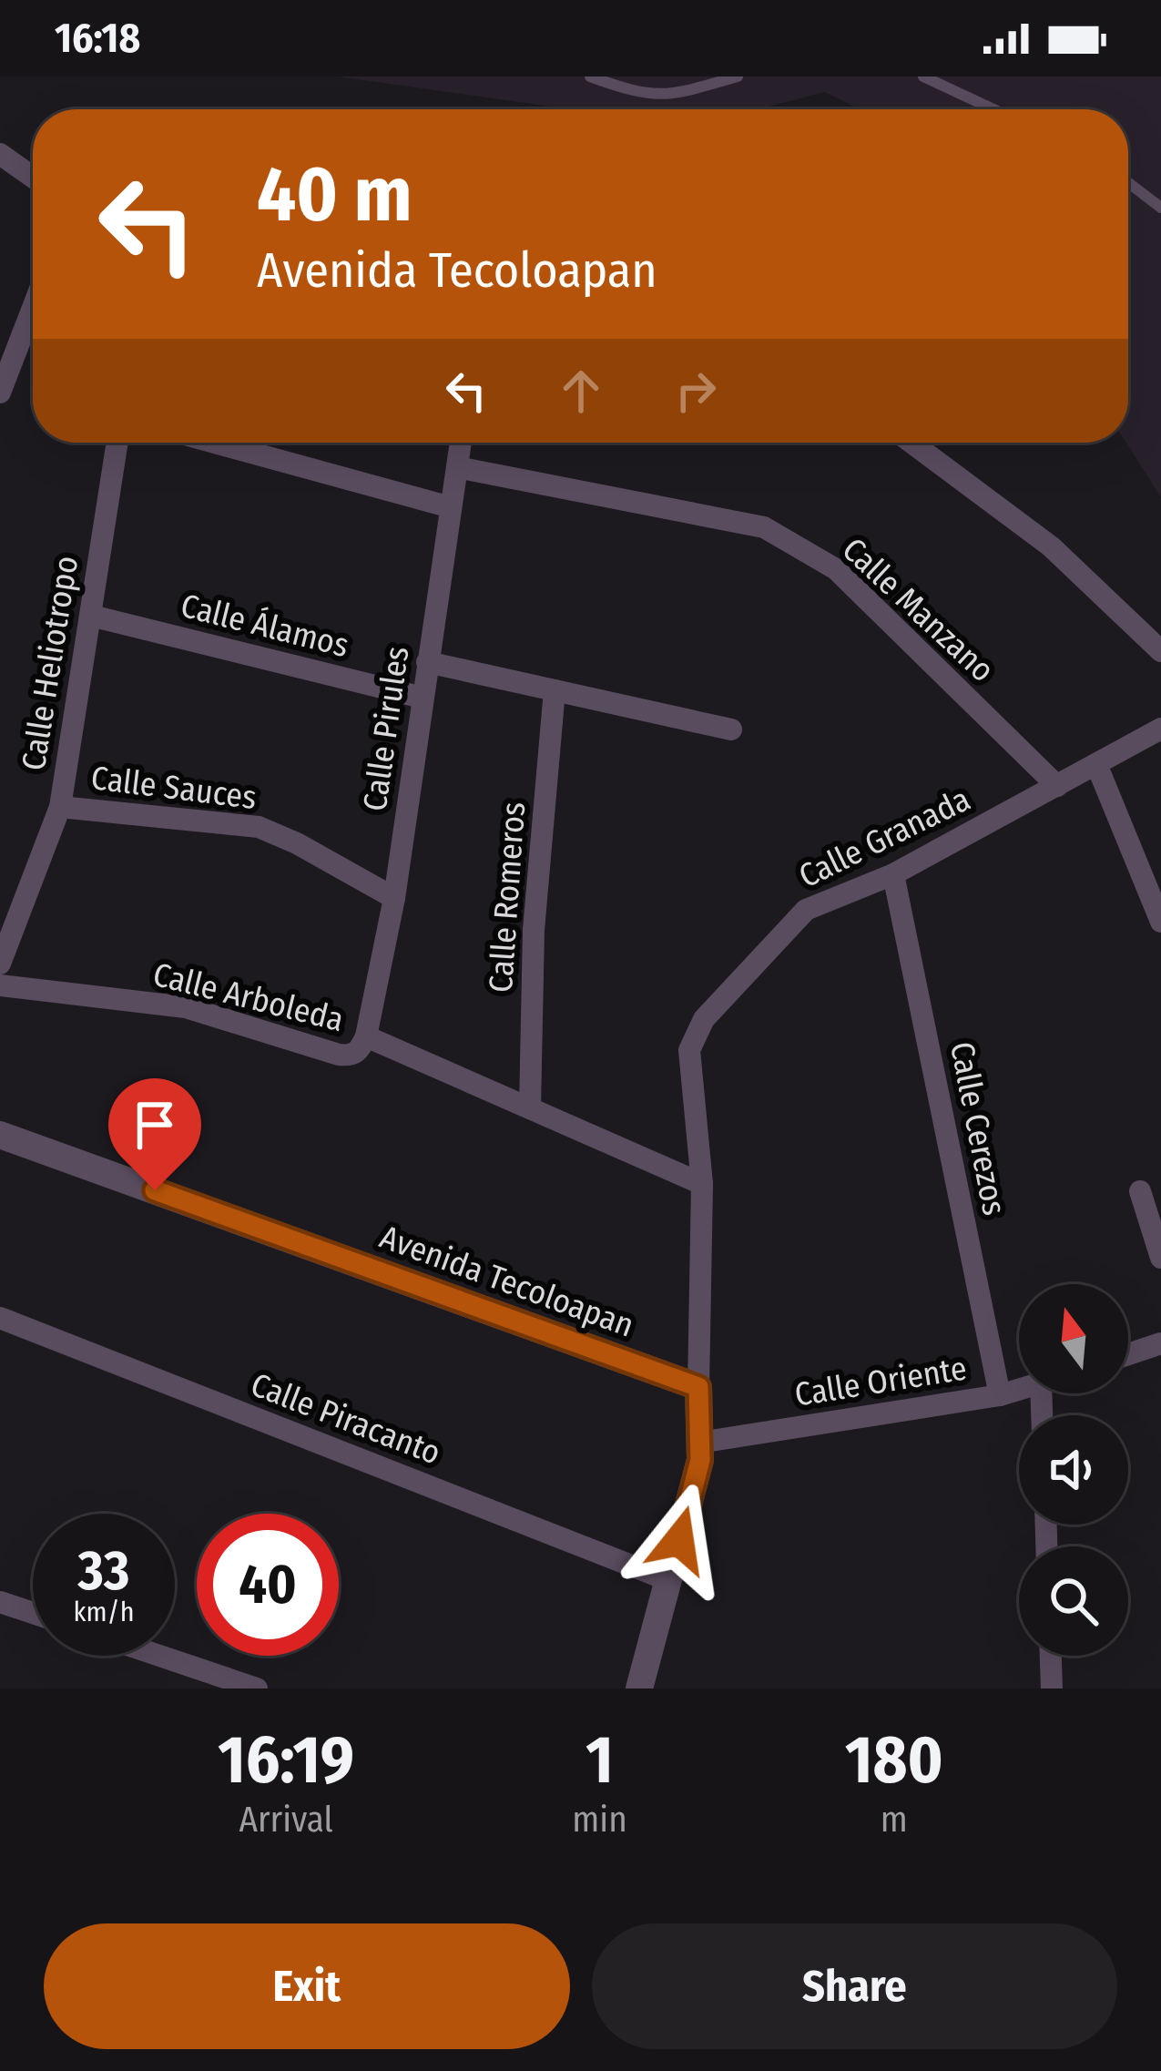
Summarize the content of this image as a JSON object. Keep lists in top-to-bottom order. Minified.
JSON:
{"streets":{"street":["Calle Manzano","Calle Álamos","Calle Heliotropo","Calle Pirules","Calle Sauces","Calle Granada","Calle Romeros","Calle Arboleda","Calle Cerezos","Avenida Tecoloapan","Calle Oriente","Calle Piracanto"]},"crossings":[["Calle Manzano","Calle Pirules"],["Calle Manzano","Calle Granada"],["Calle Álamos","Calle Heliotropo"],["Calle Álamos","Calle Pirules"],["Calle Heliotropo","Calle Sauces"],["Calle Pirules","Calle Sauces"],["Calle Pirules","Calle Arboleda"],["Calle Granada","Calle Arboleda"],["Calle Granada","Calle Cerezos"],["Calle Granada","Avenida Tecoloapan"],["Calle Romeros","Calle Arboleda"],["Calle Cerezos","Calle Oriente"]],"north":"top","page":{"status":"16:18","turn":["40 m","Avenida Tecoloapan"],"speed":"33 km/h","limit":"40","eta":["16:19","Arrival","1","min","180","m"],"buttons":["Exit","Share"]}}
